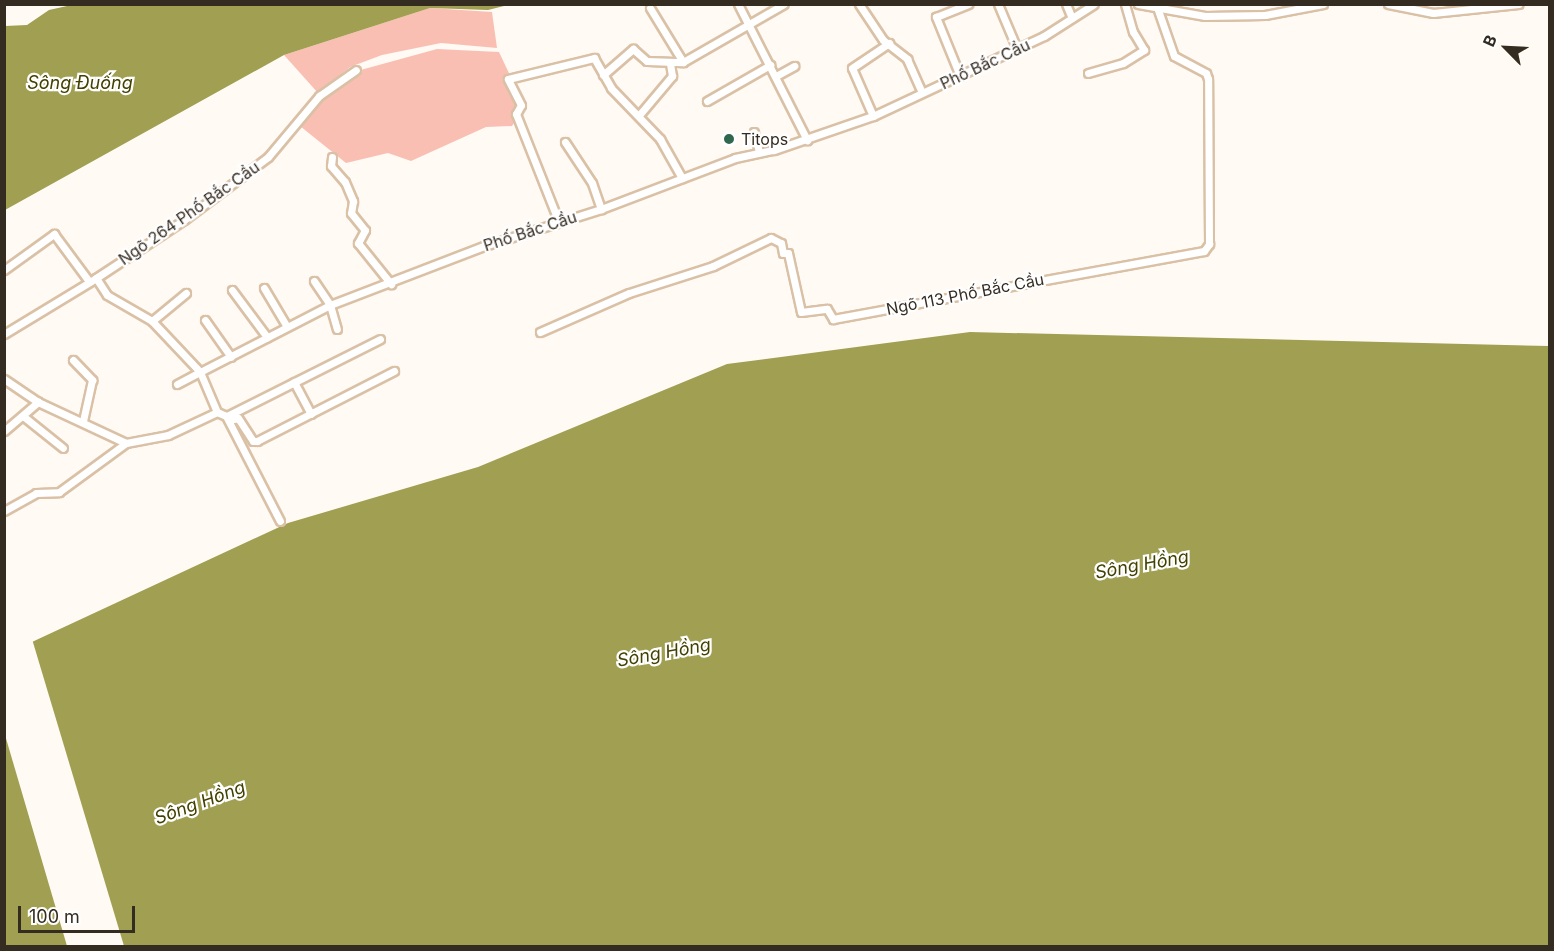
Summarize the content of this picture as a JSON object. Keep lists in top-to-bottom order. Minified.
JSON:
{"streets":{"street":["Phố Bắc Cầu","Ngõ 264 Phố Bắc Cầu","Ngõ 113 Phố Bắc Cầu"]},"water":["Sông Đuống","Sông Hồng"],"places":["Titops"],"scale_bar":"100 m","north":"top left"}
